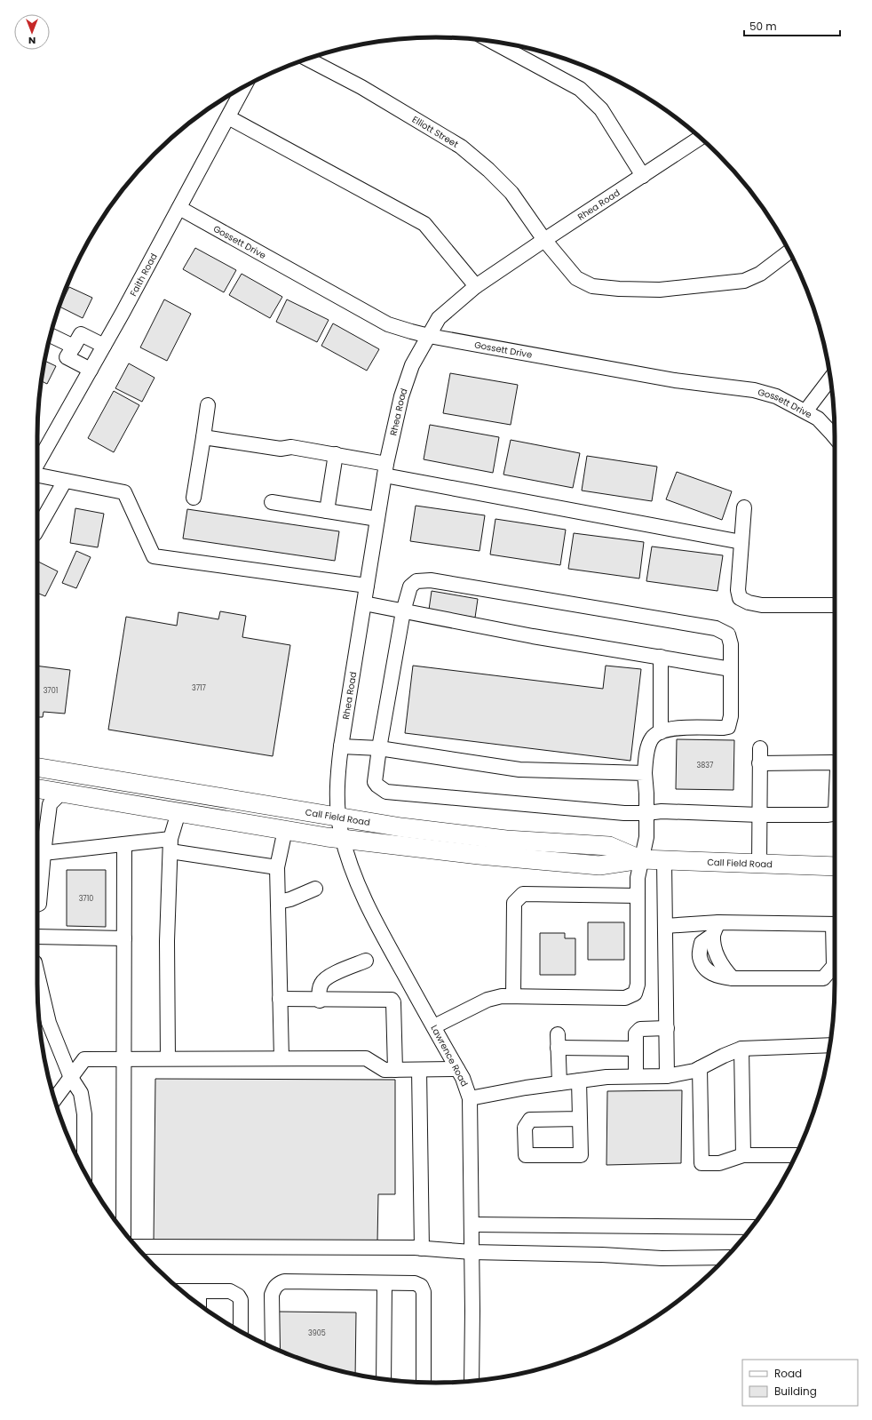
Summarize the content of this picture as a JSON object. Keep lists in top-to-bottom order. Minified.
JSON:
{"streets":{"main road":["Call Field Road"],"street":["Elliott Street","Rhea Road","Gossett Drive","Faith Road","Lawrence Road"]},"crossings":[["Elliott Street","Rhea Road"],["Rhea Road","Gossett Drive"],["Rhea Road","Call Field Road"],["Rhea Road","Lawrence Road"],["Gossett Drive","Faith Road"],["Call Field Road","Lawrence Road"]],"house_numbers":["3717","3701","3837","3710","3905"],"legend":["Road","Building"],"scale_bar":"50 m","north":"bottom"}
